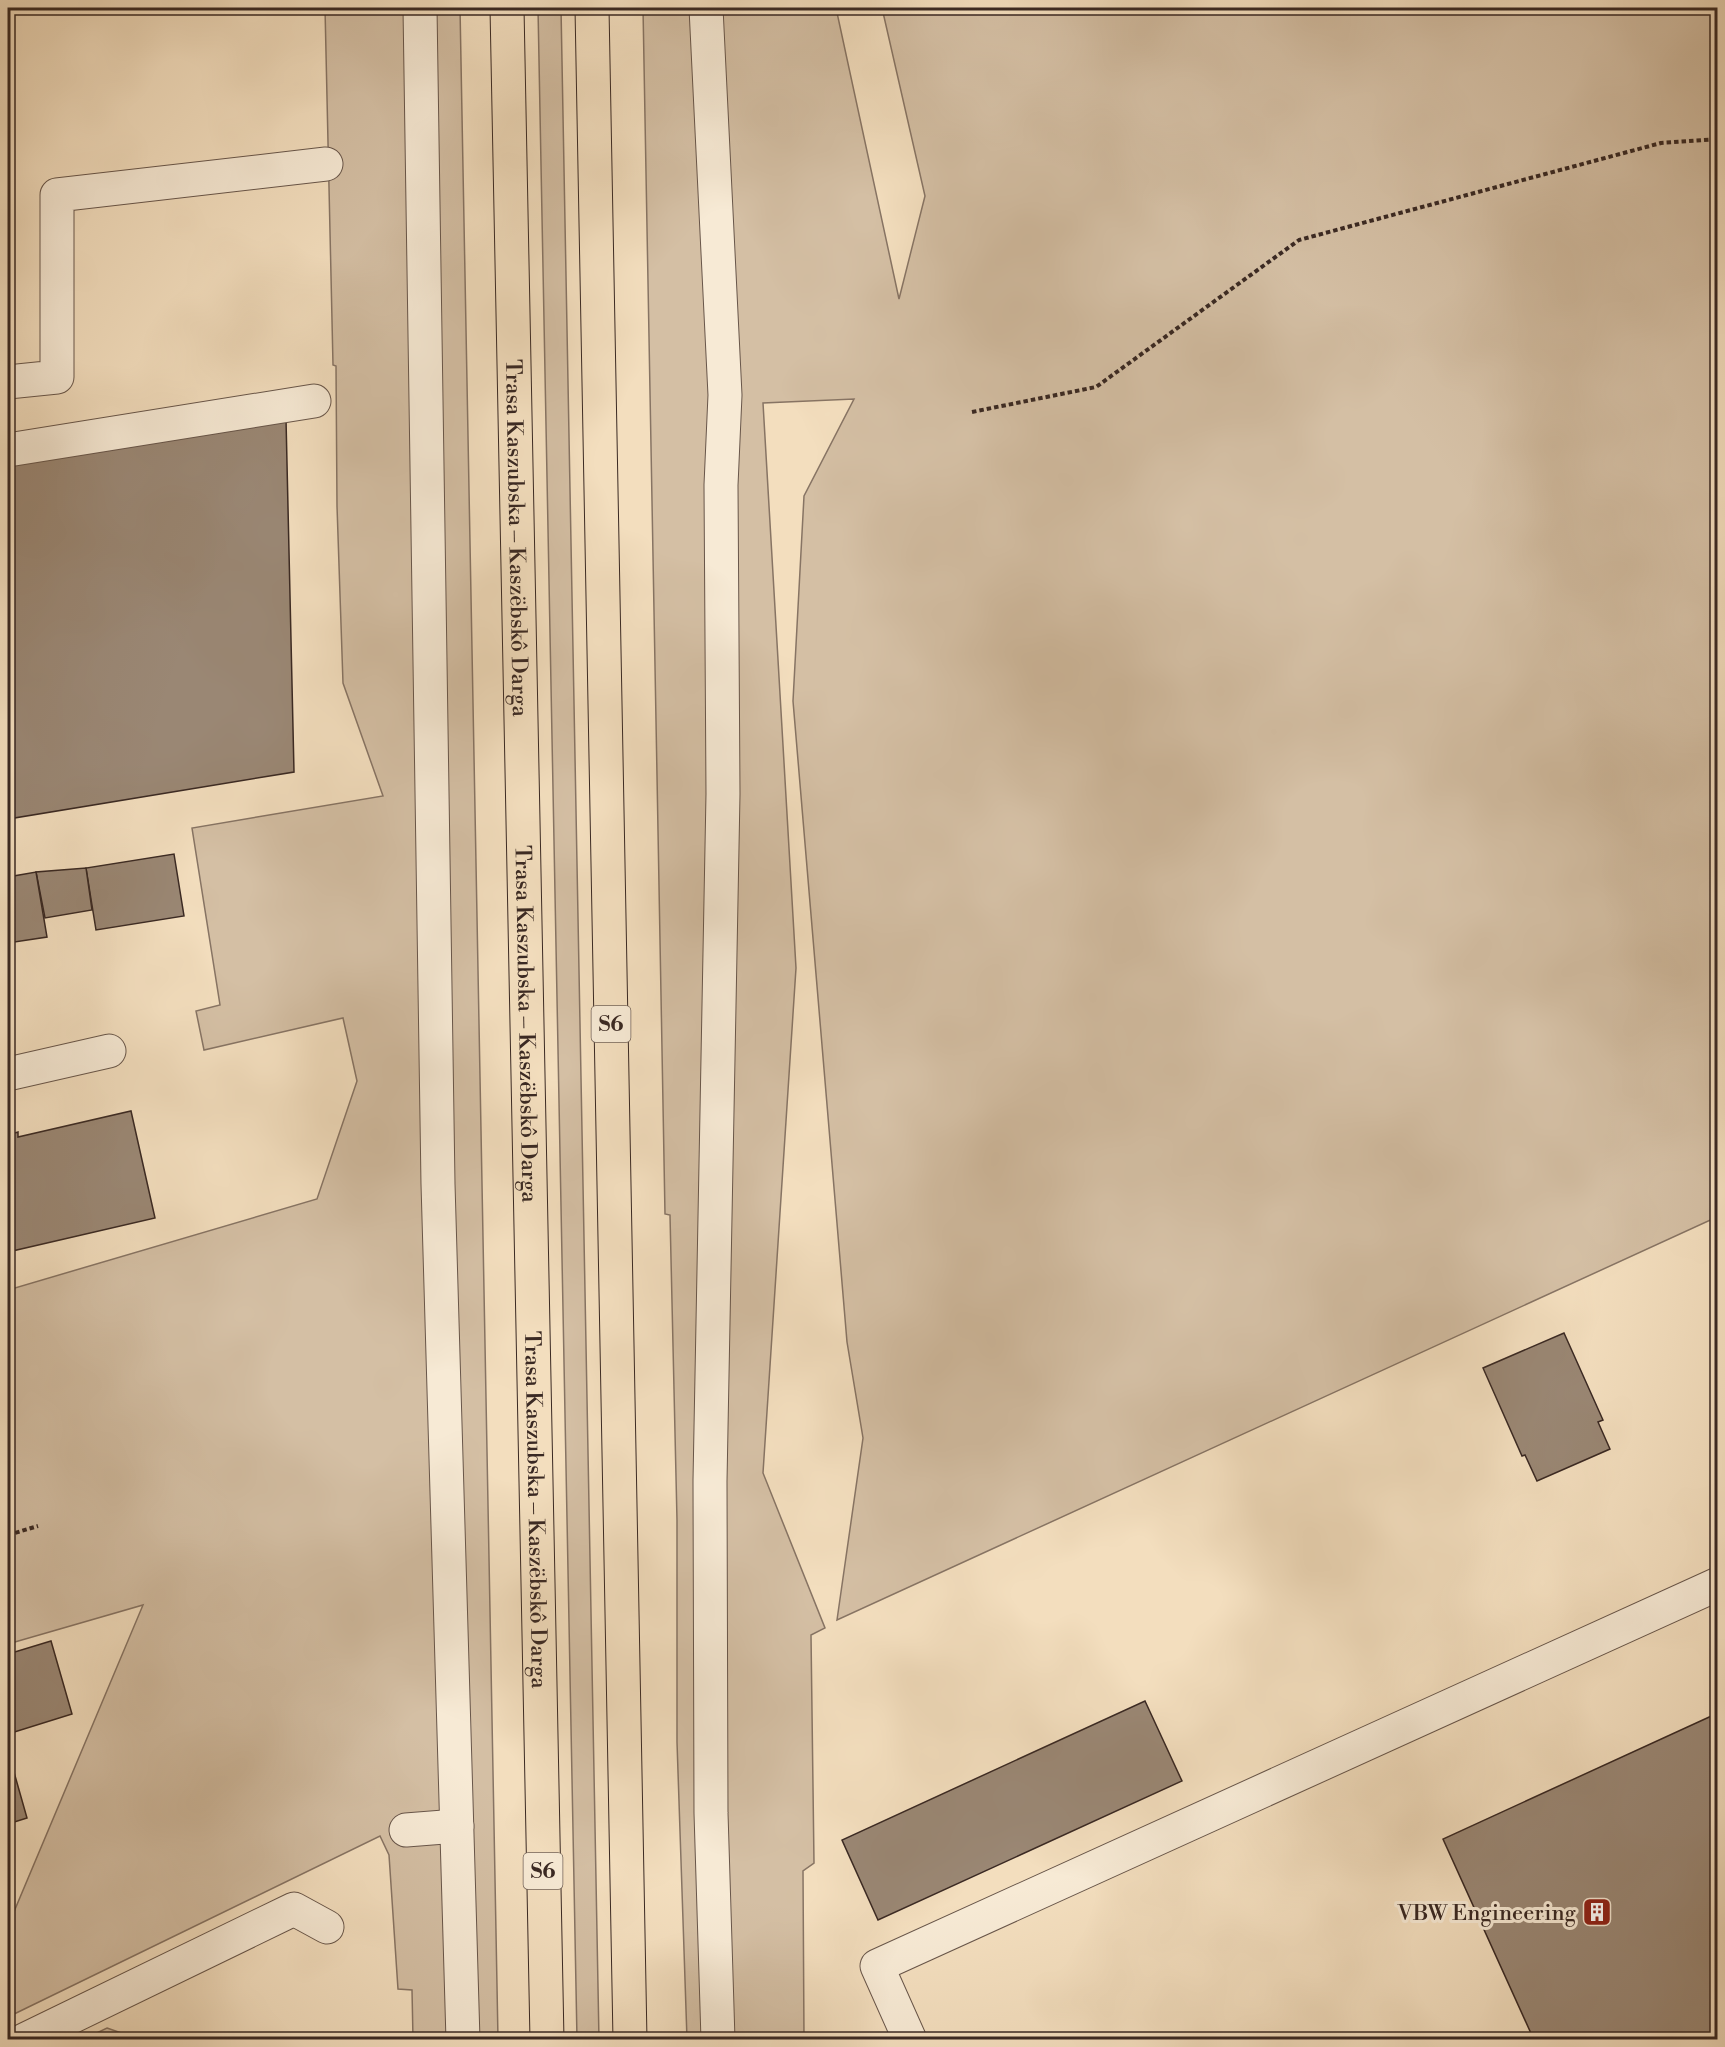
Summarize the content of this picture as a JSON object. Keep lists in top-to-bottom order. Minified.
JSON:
{"streets":{"highway":["Trasa Kaszubska – Kaszëbskô Darga","S6"]},"places":{"building":["VBW Engineering"]}}
